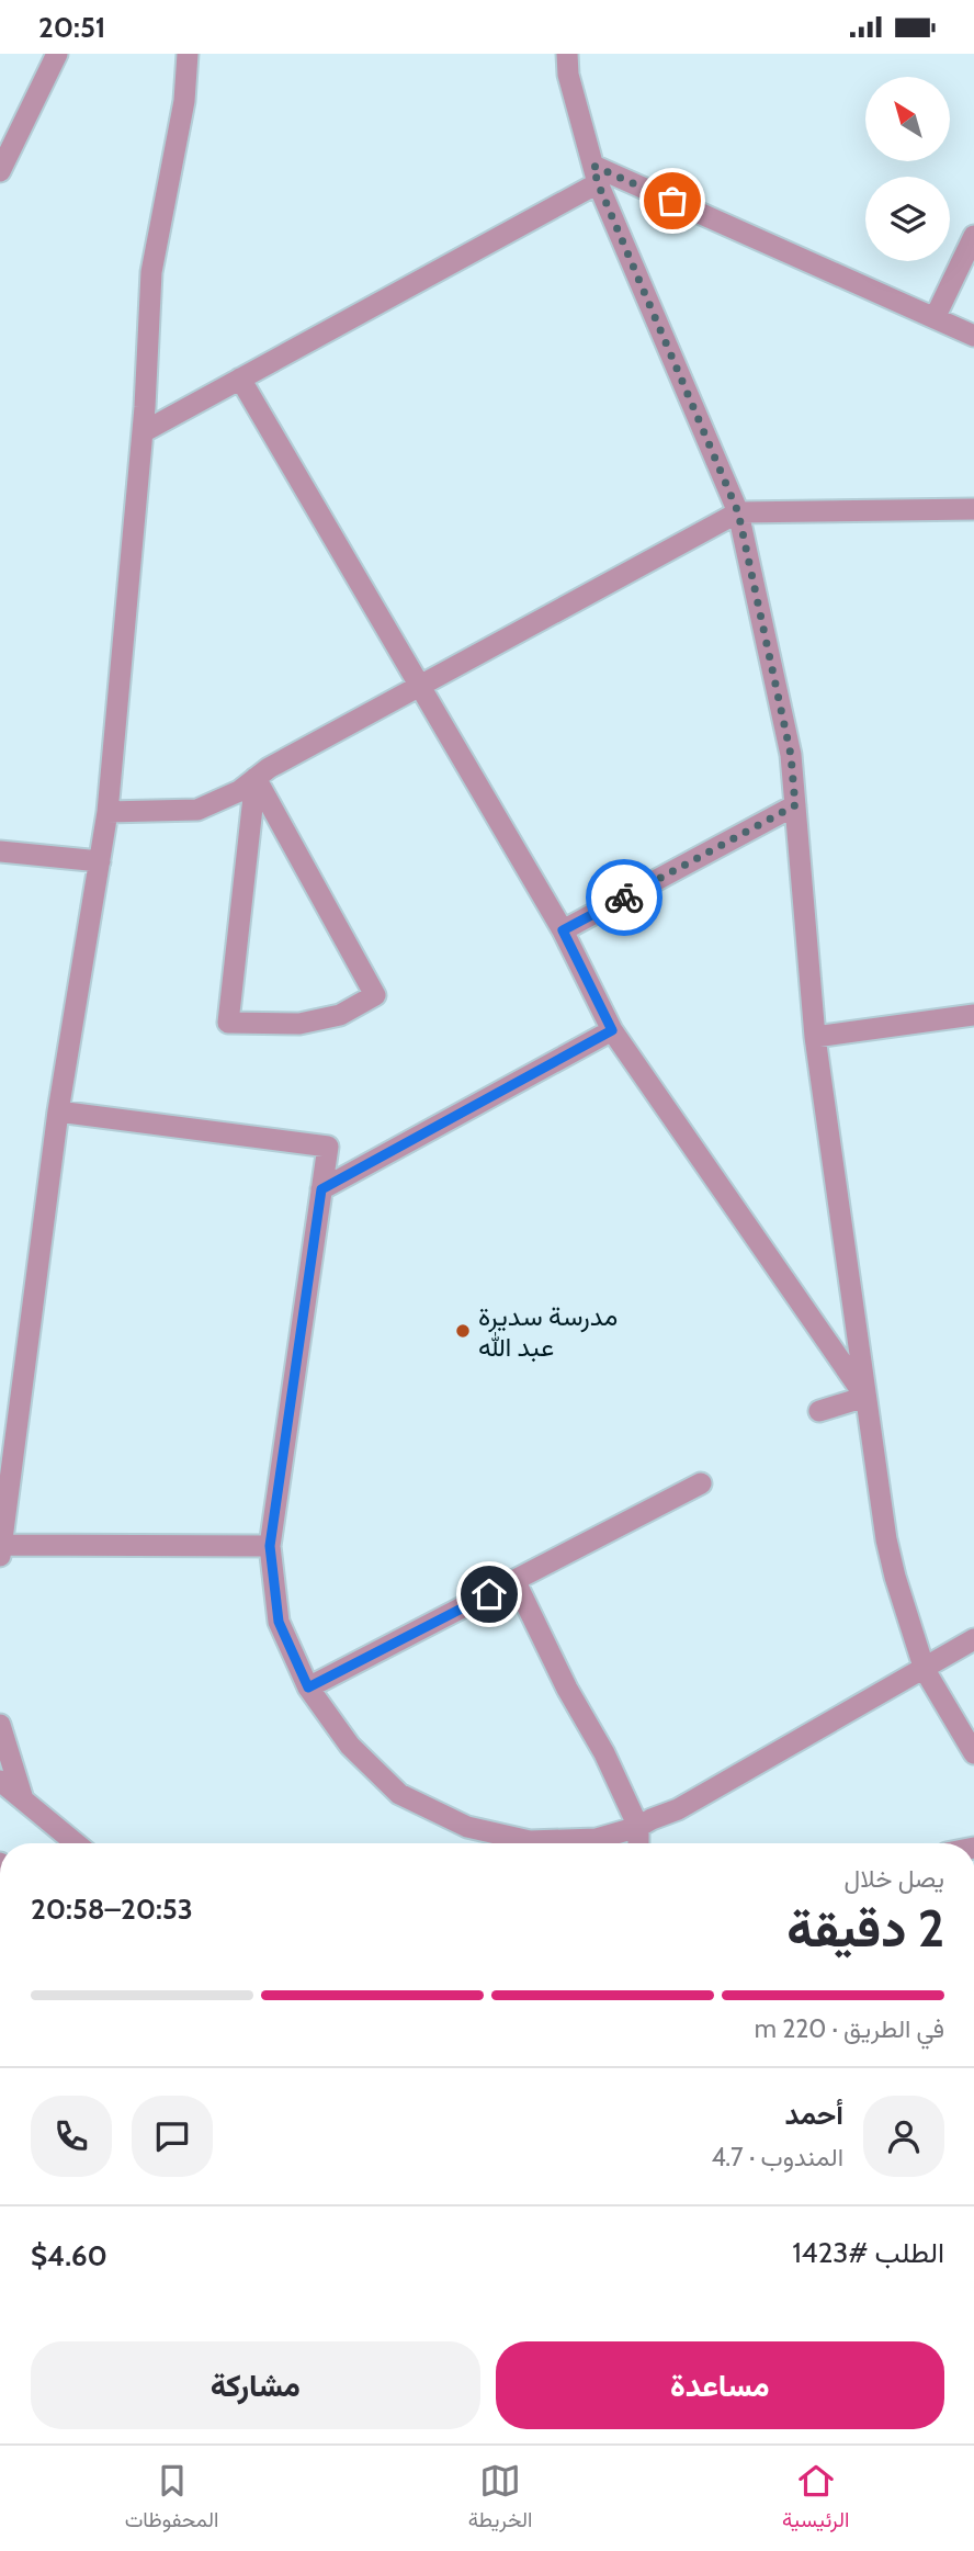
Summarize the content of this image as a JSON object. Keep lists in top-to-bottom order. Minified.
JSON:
{"places":["مدرسة سديرة عبد الله"],"north":"top left","page":{"status":"20:51","heading":["2 دقيقة","يصل خلال","20:53–20:58"],"panel":["أحمد","المندوب · 4.7","الطلب #1423","$4.60"],"bar":"في الطريق · 220 m","buttons":["مساعدة","مشاركة"],"tabs":["الرئيسية","الخريطة","المحفوظات"]}}
